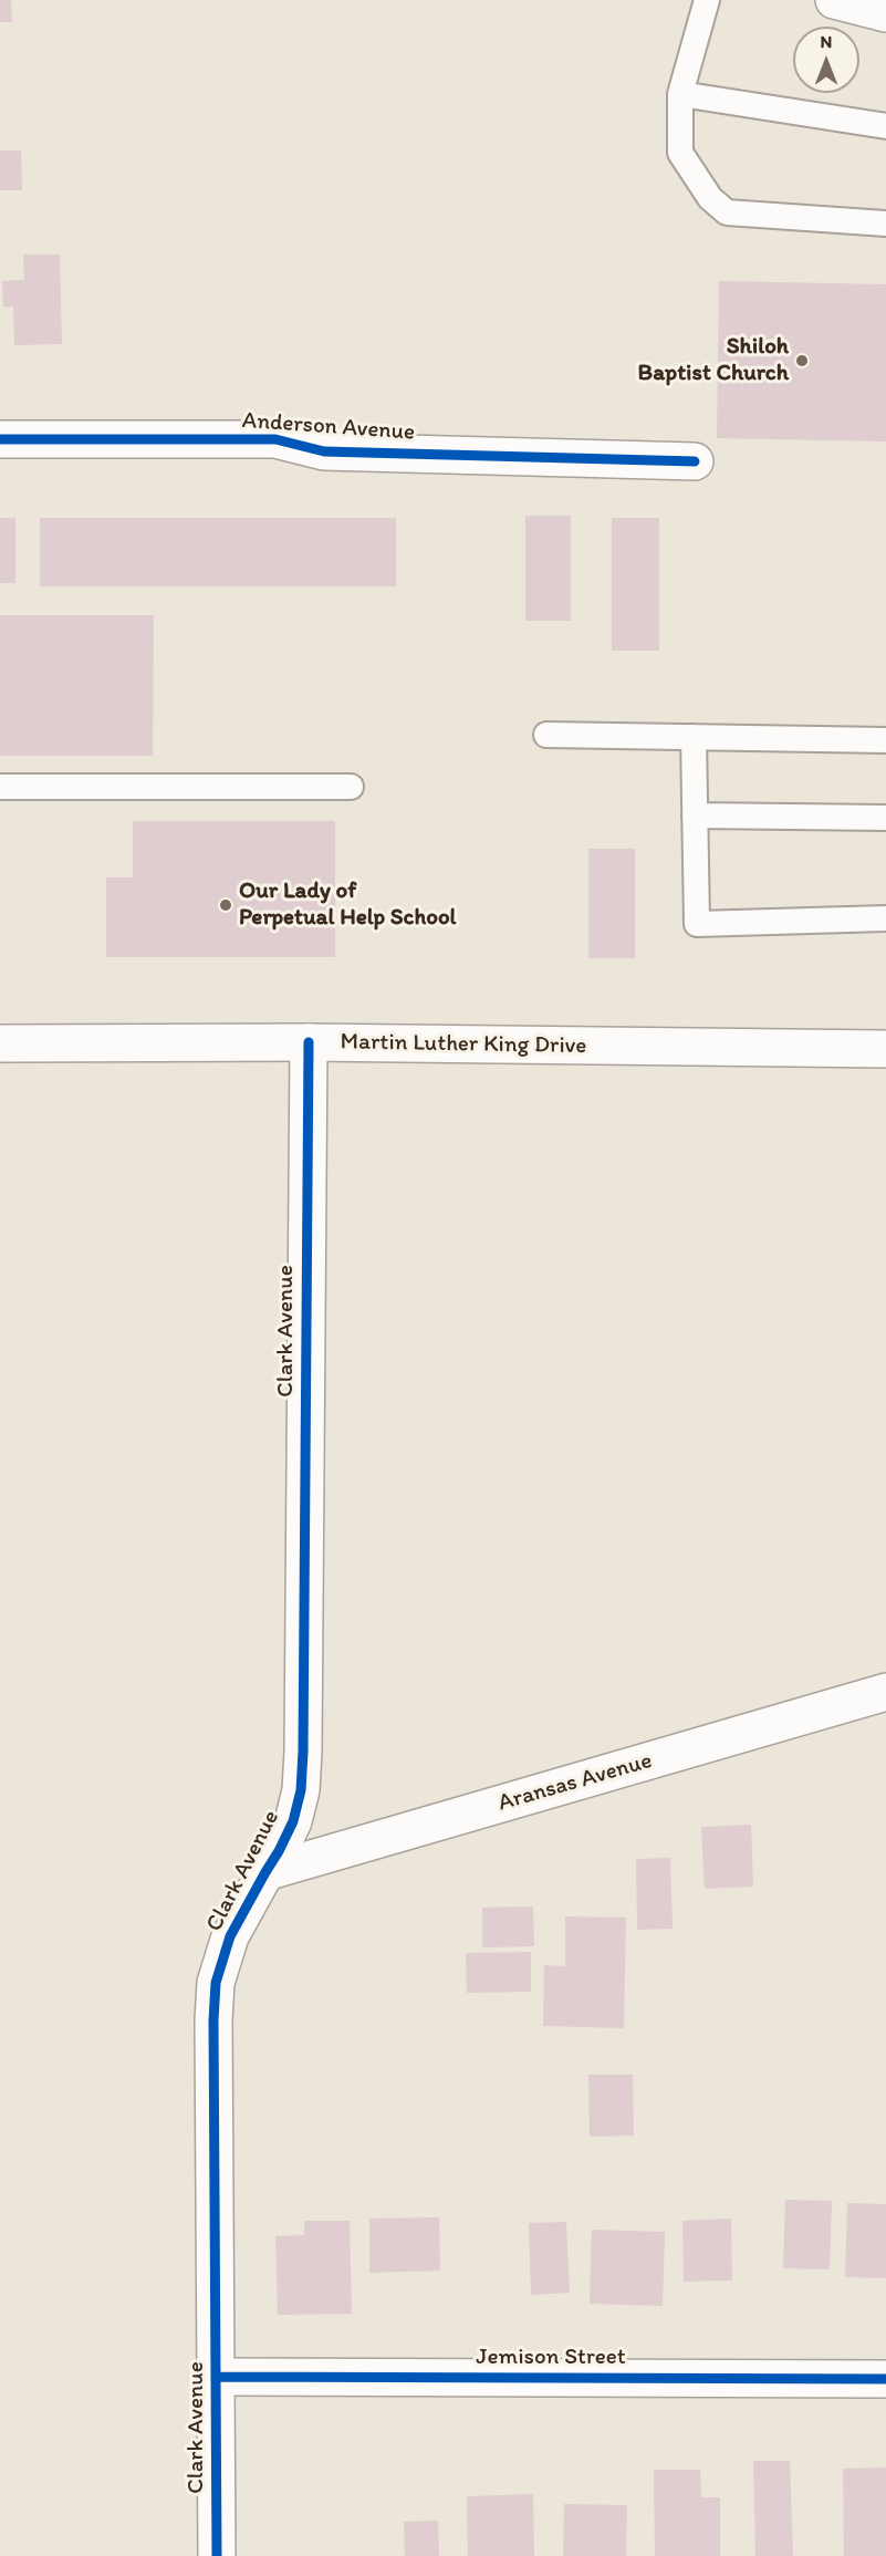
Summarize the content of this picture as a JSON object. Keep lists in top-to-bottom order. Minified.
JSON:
{"streets":{"street":["Anderson Avenue","Martin Luther King Drive","Clark Avenue","Aransas Avenue","Jemison Street"]},"crossings":[["Martin Luther King Drive","Clark Avenue"],["Clark Avenue","Aransas Avenue"],["Clark Avenue","Jemison Street"]],"places":["Shiloh Baptist Church","Our Lady of Perpetual Help School"],"north":"top"}
